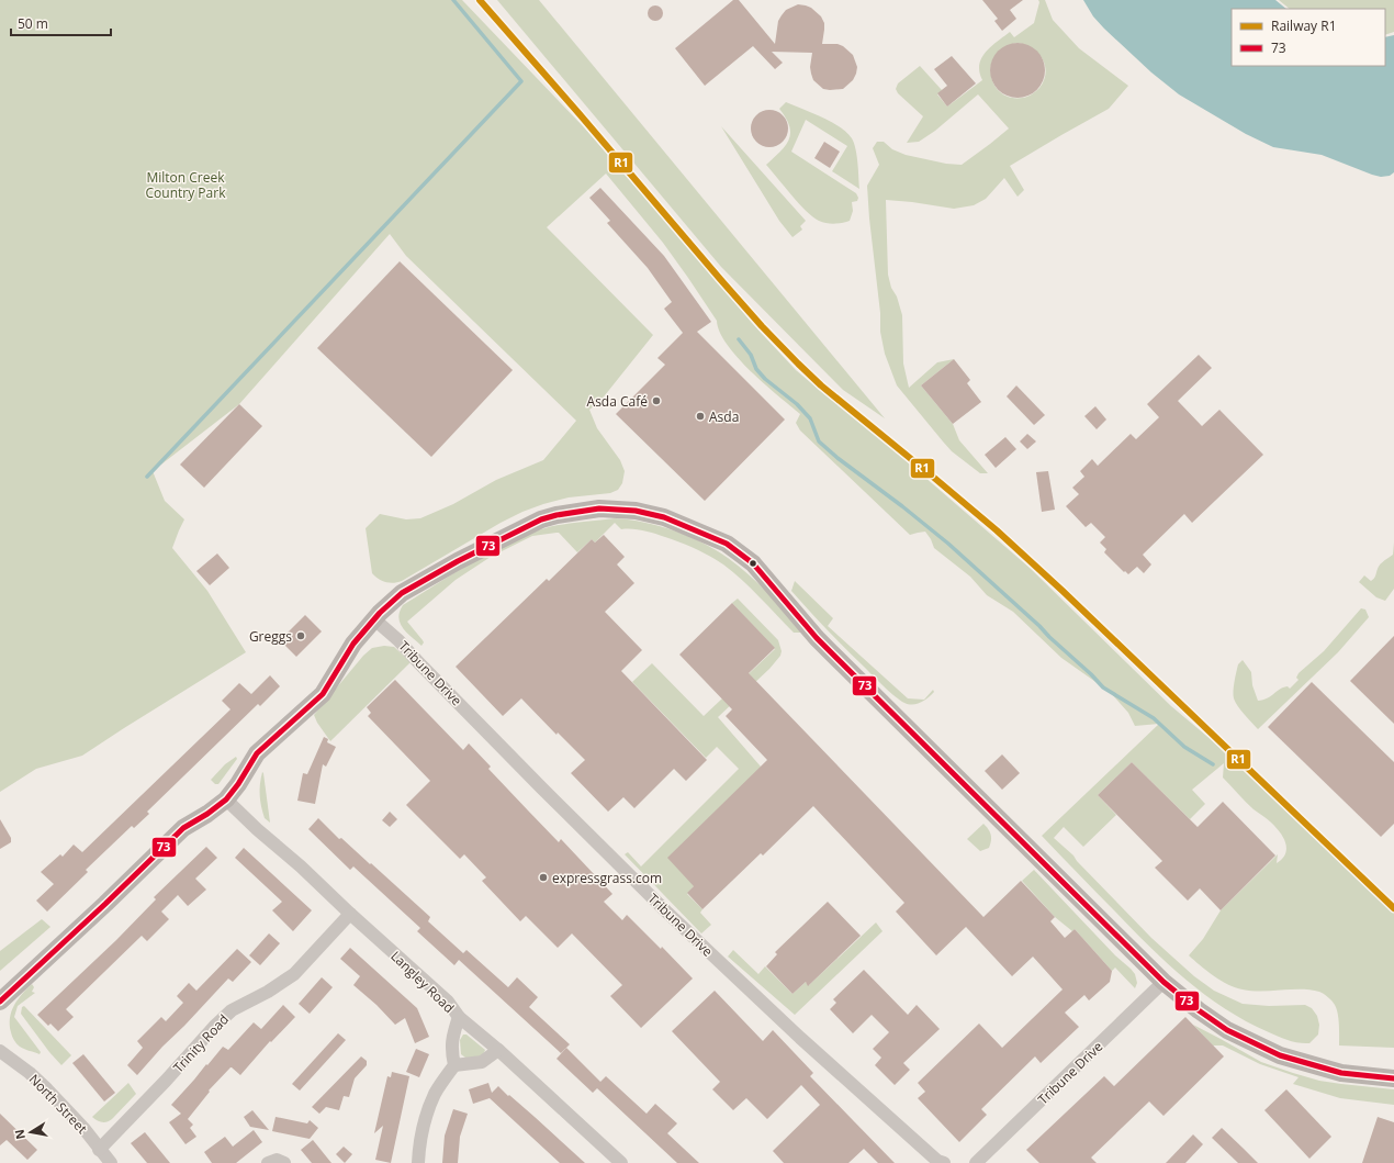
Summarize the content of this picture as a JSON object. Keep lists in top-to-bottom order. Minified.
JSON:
{"streets":{"street":["Tribune Drive","Langley Road","Trinity Road","North Street"]},"crossings":[["Langley Road","Trinity Road"],["Trinity Road","North Street"]],"parks":["Milton Creek Country Park"],"places":["Asda Café","Asda","Greggs","expressgrass.com"],"lines":["rail line R1","transit line 73"],"legend":["Railway R1","73"],"scale_bar":"50 m","north":"left"}
